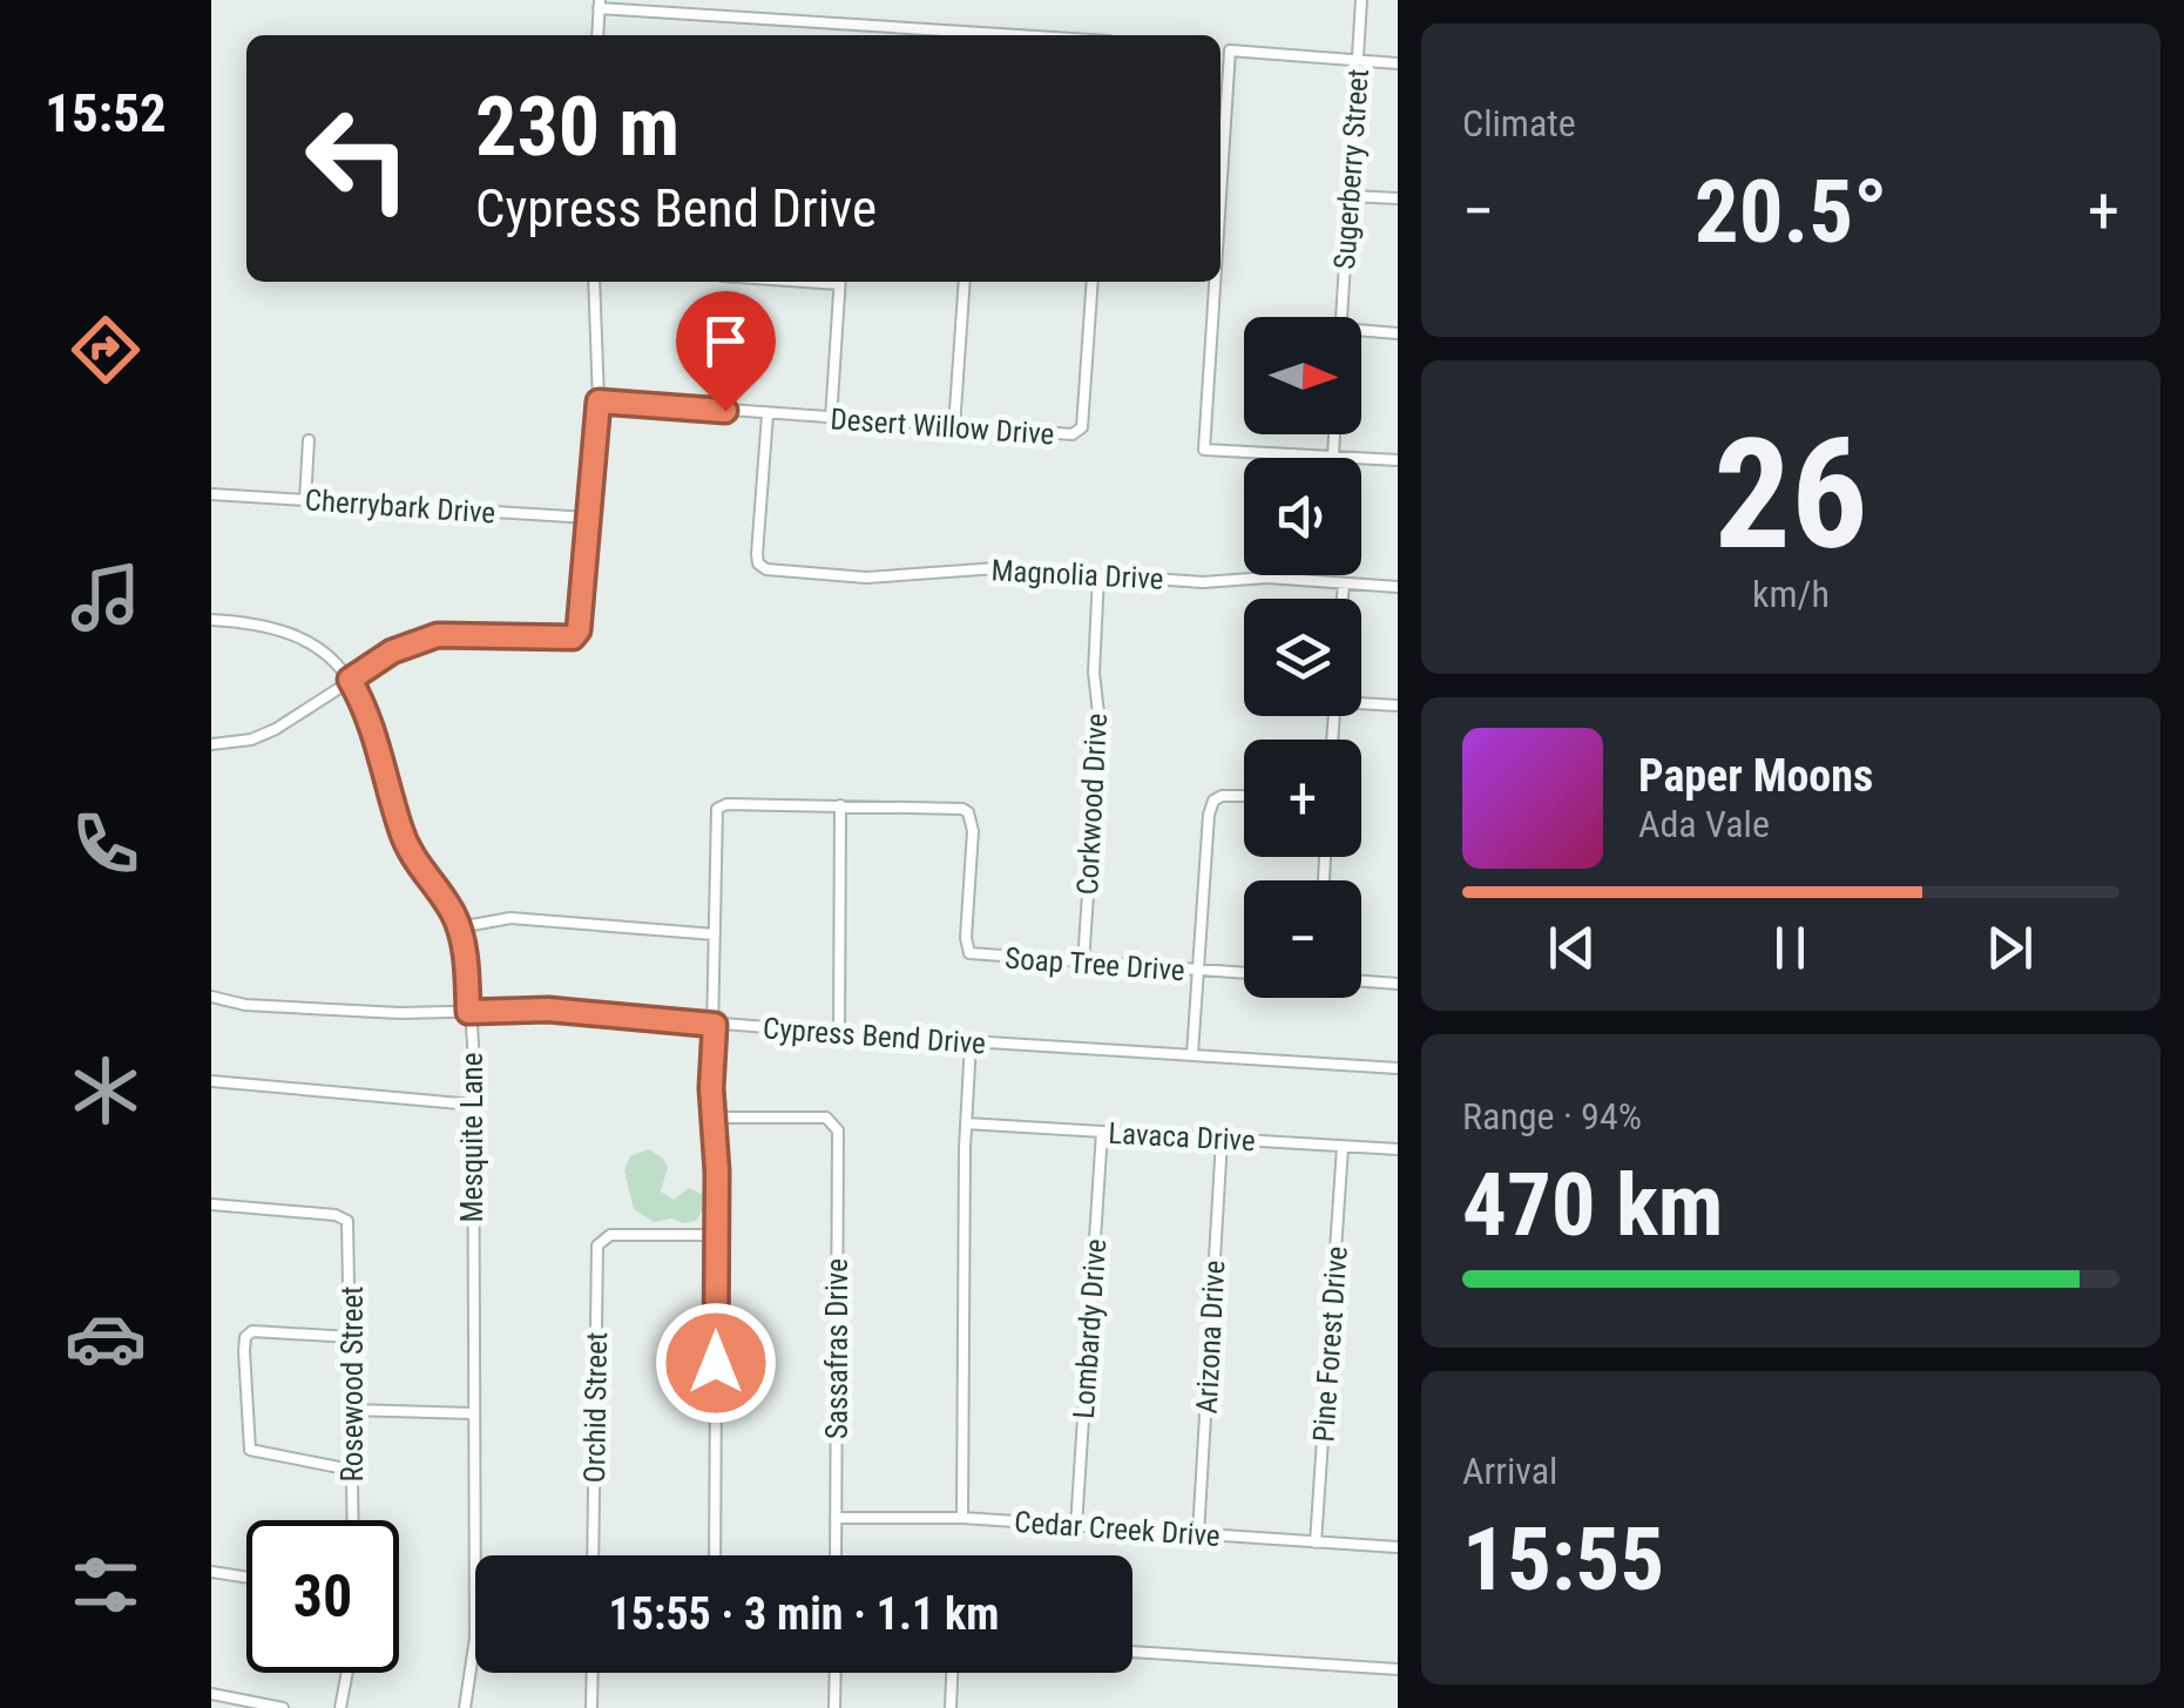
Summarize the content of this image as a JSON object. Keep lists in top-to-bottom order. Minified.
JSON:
{"streets":{"street":["Sugerberry Street","Desert Willow Drive","Cherrybark Drive","Magnolia Drive","Corkwood Drive","Soap Tree Drive","Cypress Bend Drive","Lavaca Drive","Mesquite Lane","Lombardy Drive","Arizona Drive","Pine Forest Drive","Sassafras Drive","Rosewood Street","Orchid Street","Cedar Creek Drive"]},"crossings":[["Desert Willow Drive","Magnolia Drive"],["Magnolia Drive","Corkwood Drive"],["Corkwood Drive","Soap Tree Drive"],["Cypress Bend Drive","Mesquite Lane"],["Lavaca Drive","Lombardy Drive"],["Lavaca Drive","Arizona Drive"],["Lavaca Drive","Pine Forest Drive"],["Lombardy Drive","Cedar Creek Drive"],["Arizona Drive","Cedar Creek Drive"],["Pine Forest Drive","Cedar Creek Drive"],["Sassafras Drive","Cedar Creek Drive"]],"north":"right","page":{"tabs":"15:52","tile":["Climate",["26","km/h"],["Range · 94%","470 km"],["Arrival","15:55"]],"turn":["230 m","Cypress Bend Drive"],"heat":["−","20.5°","+"],"map_buttons":["+","−"],"song":["Paper Moons","Ada Vale"],"limit":"30","trip":"15:55 · 3 min · 1.1 km"}}
